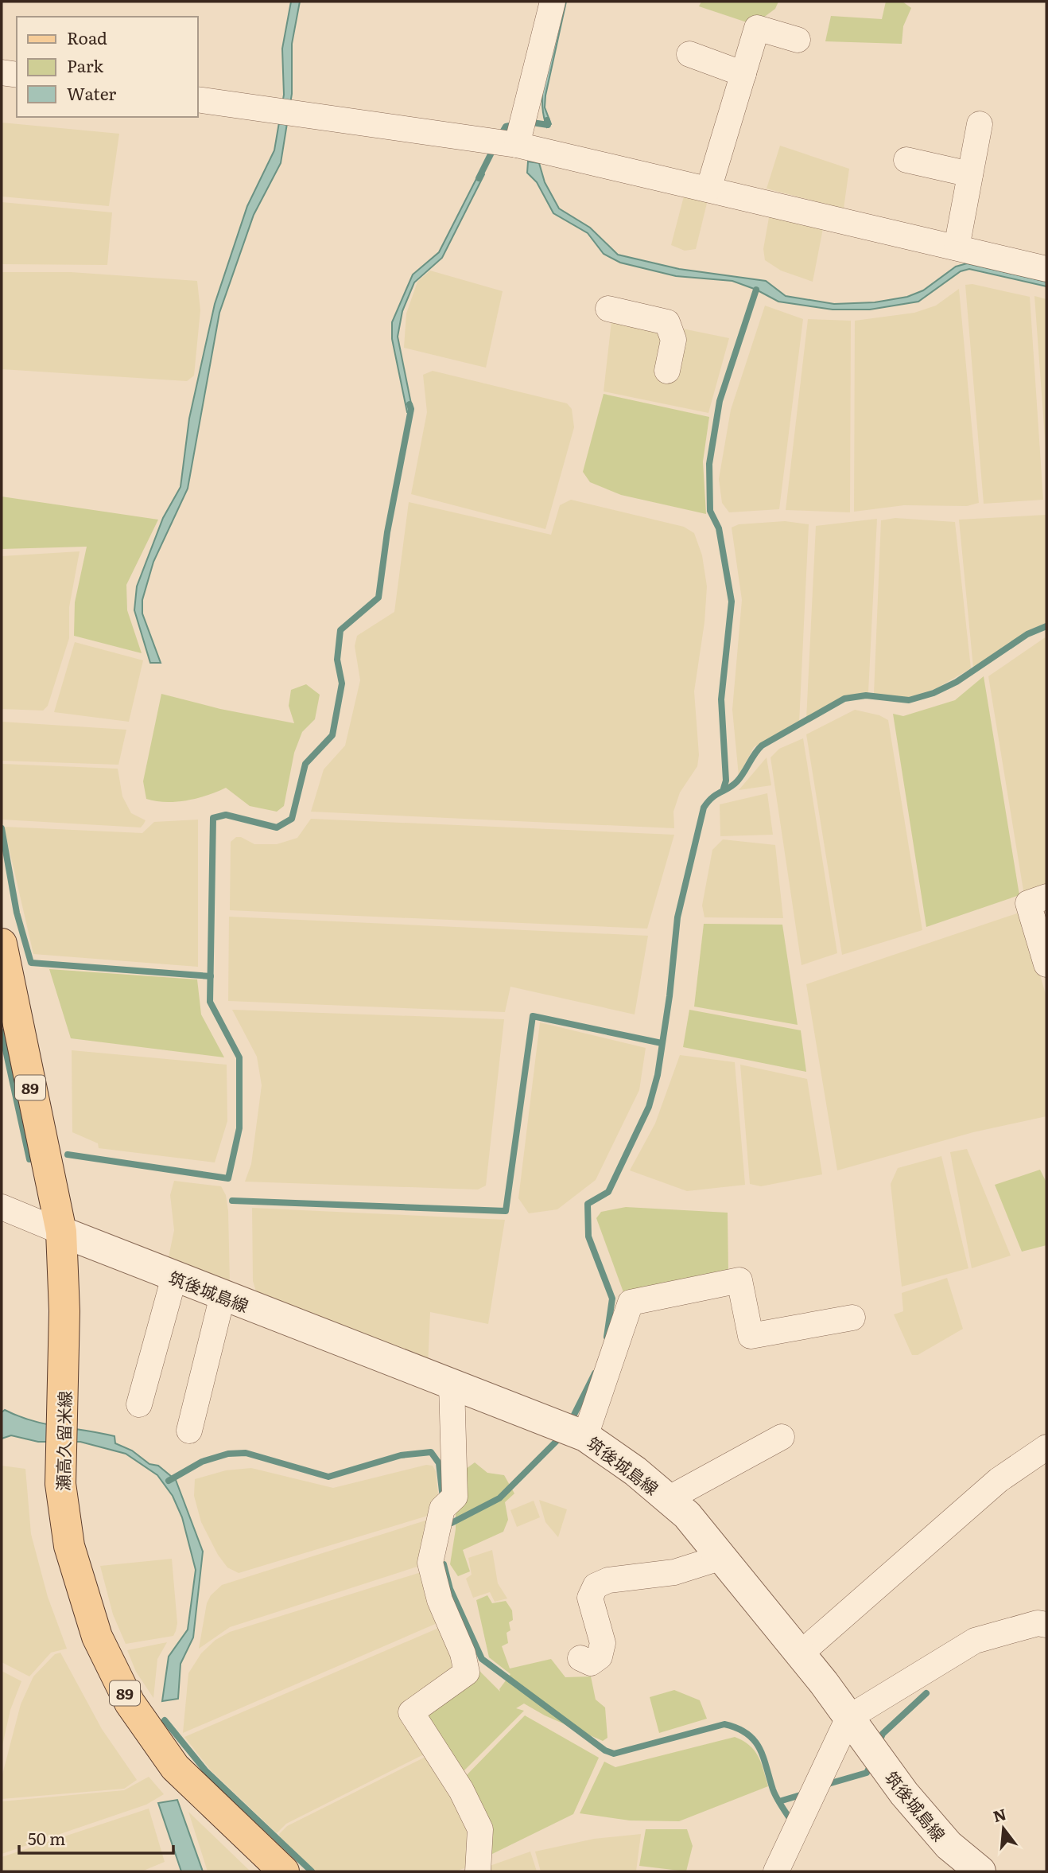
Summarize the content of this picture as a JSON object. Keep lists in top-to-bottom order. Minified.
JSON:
{"streets":{"main road":["89","瀬高久留米線"],"street":["筑後城島線"]},"crossings":[["筑後城島線","瀬高久留米線"]],"legend":["Road","Park","Water"],"scale_bar":"50 m","north":"top"}
